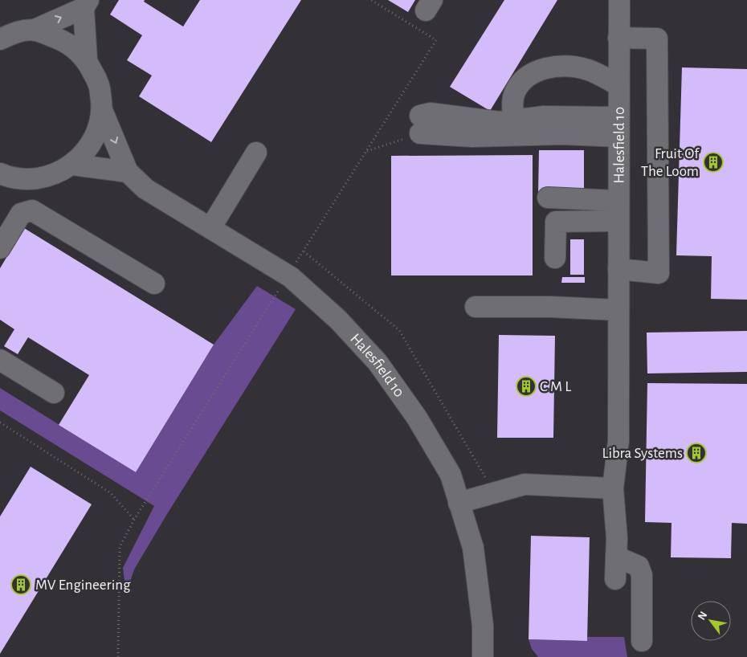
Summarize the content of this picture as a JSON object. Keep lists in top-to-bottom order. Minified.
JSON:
{"streets":{"street":["Halesfield 10"]},"places":{"building":["Fruit Of The Loom","C M L","Libra Systems","MV Engineering"]},"north":"top left"}
